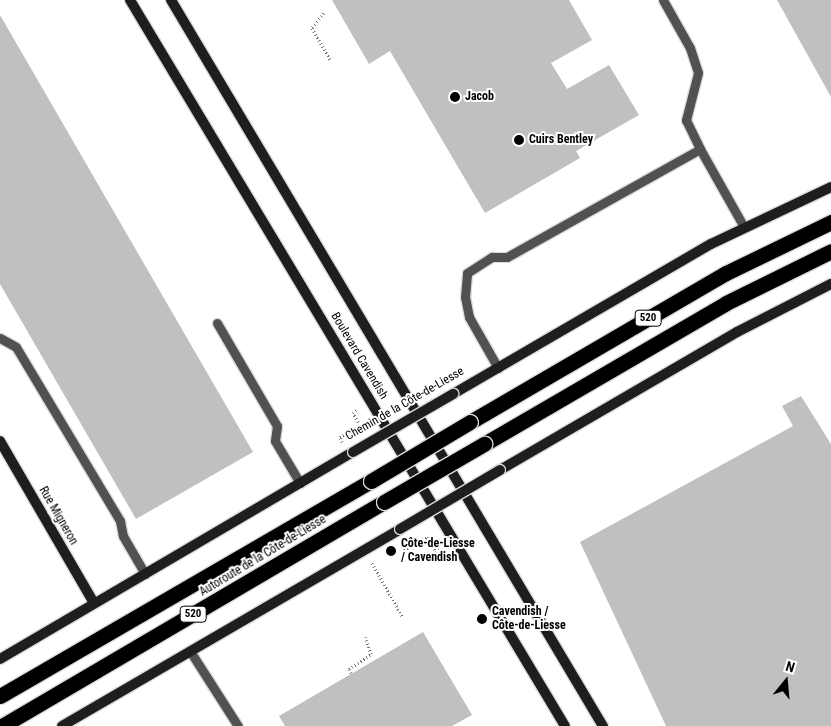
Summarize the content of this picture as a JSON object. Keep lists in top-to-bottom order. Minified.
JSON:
{"streets":{"highway":["520","Autoroute de la Côte-de-Liesse"],"main road":["Boulevard Cavendish","Chemin de la Côte-de-Liesse","Rue Migneron"]},"crossings":[["Chemin de la Côte-de-Liesse","Rue Migneron"]],"places":["Jacob","Cuirs Bentley","Côte-de-Liesse / Cavendish","Cavendish / Côte-de-Liesse"],"north":"top"}
